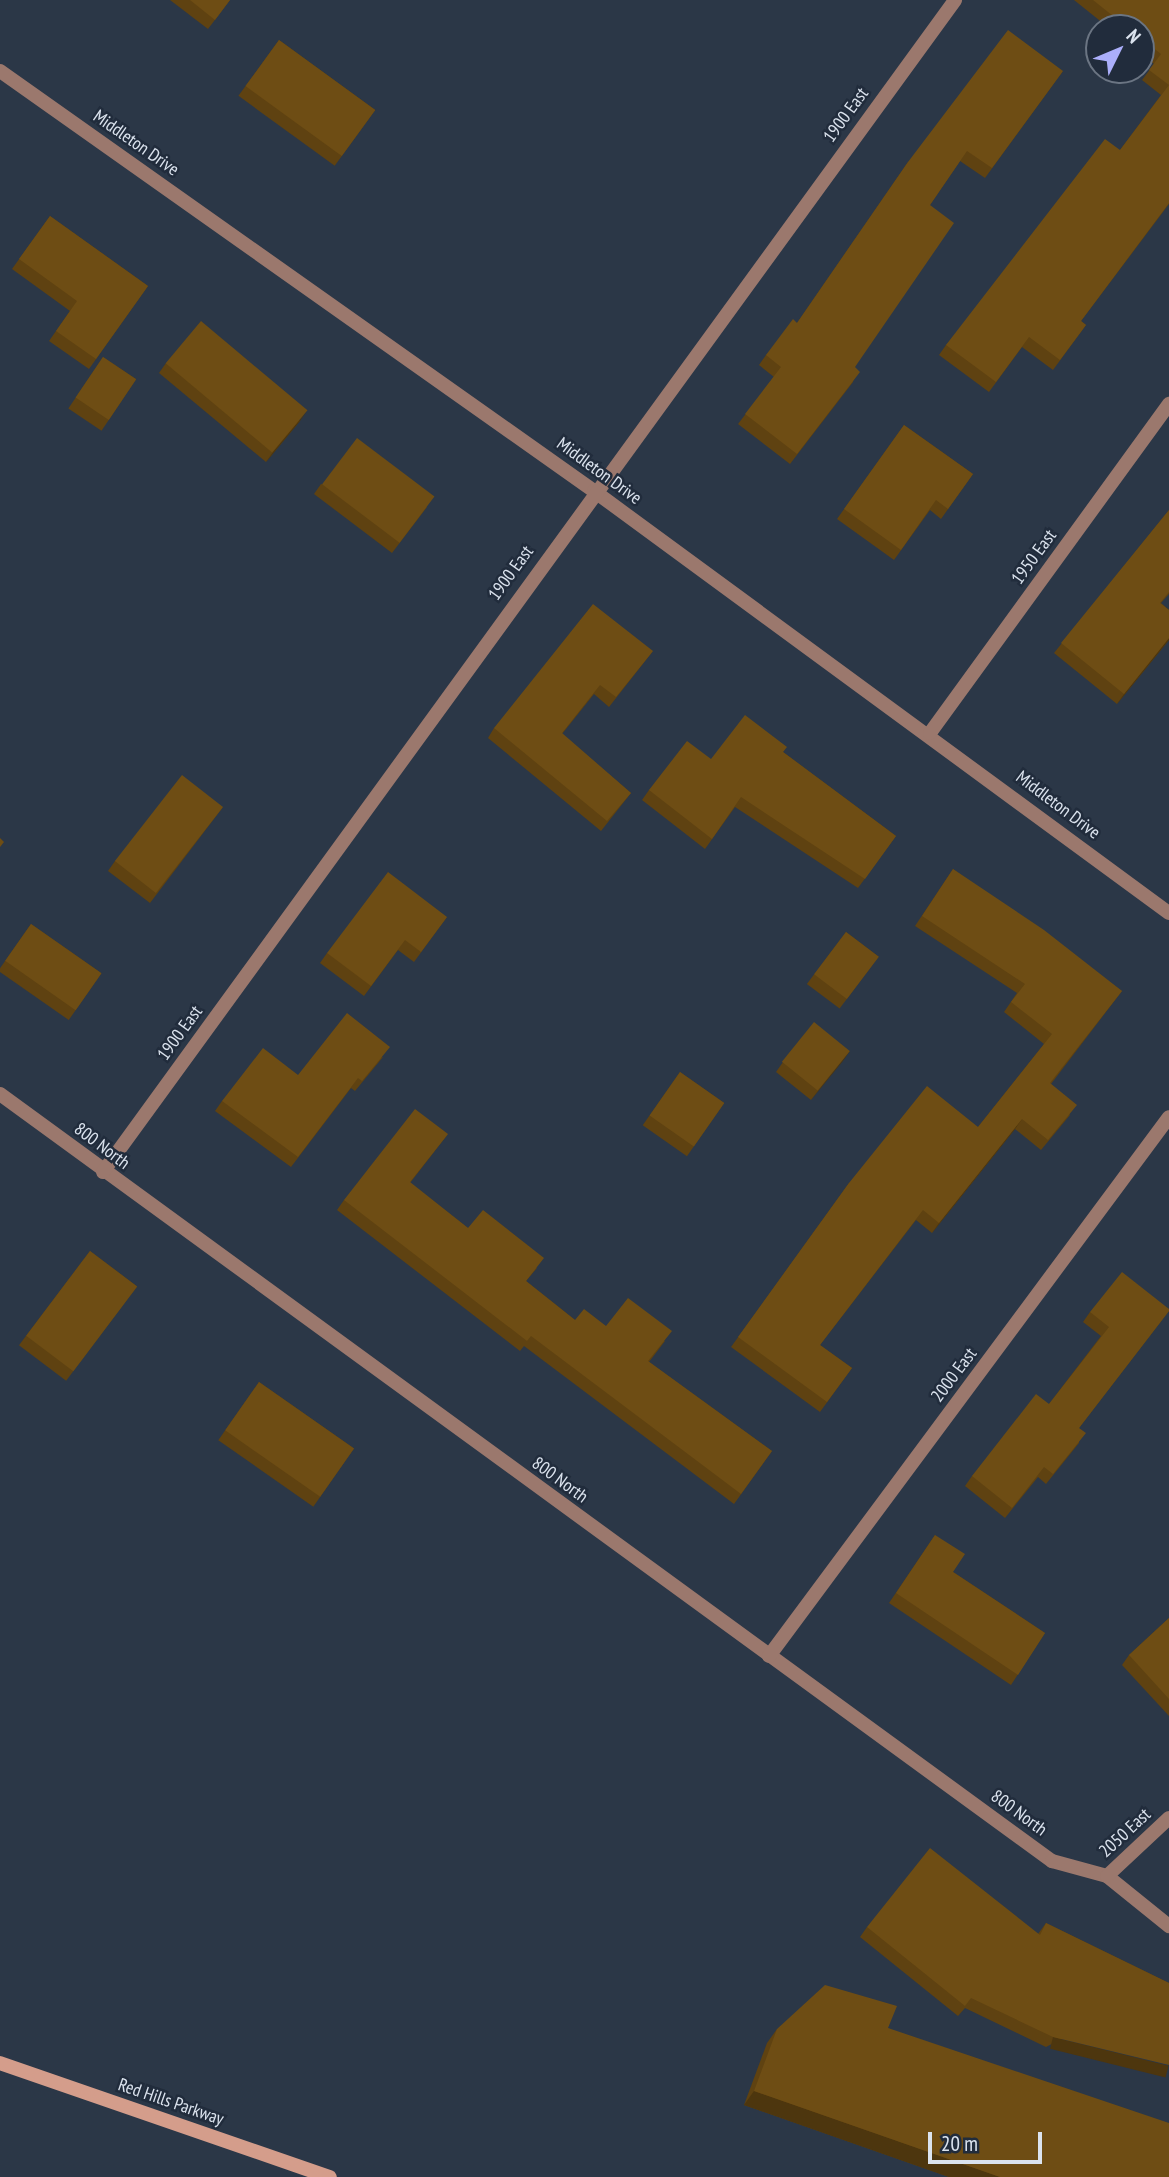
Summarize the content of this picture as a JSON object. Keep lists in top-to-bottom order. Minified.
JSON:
{"streets":{"main road":["Red Hills Parkway"],"street":["1900 East","Middleton Drive","1950 East","800 North","2000 East","2050 East"]},"crossings":[["1900 East","Middleton Drive"],["1900 East","800 North"],["Middleton Drive","1950 East"],["800 North","2000 East"],["800 North","2050 East"]],"scale_bar":"20 m","north":"top right"}
